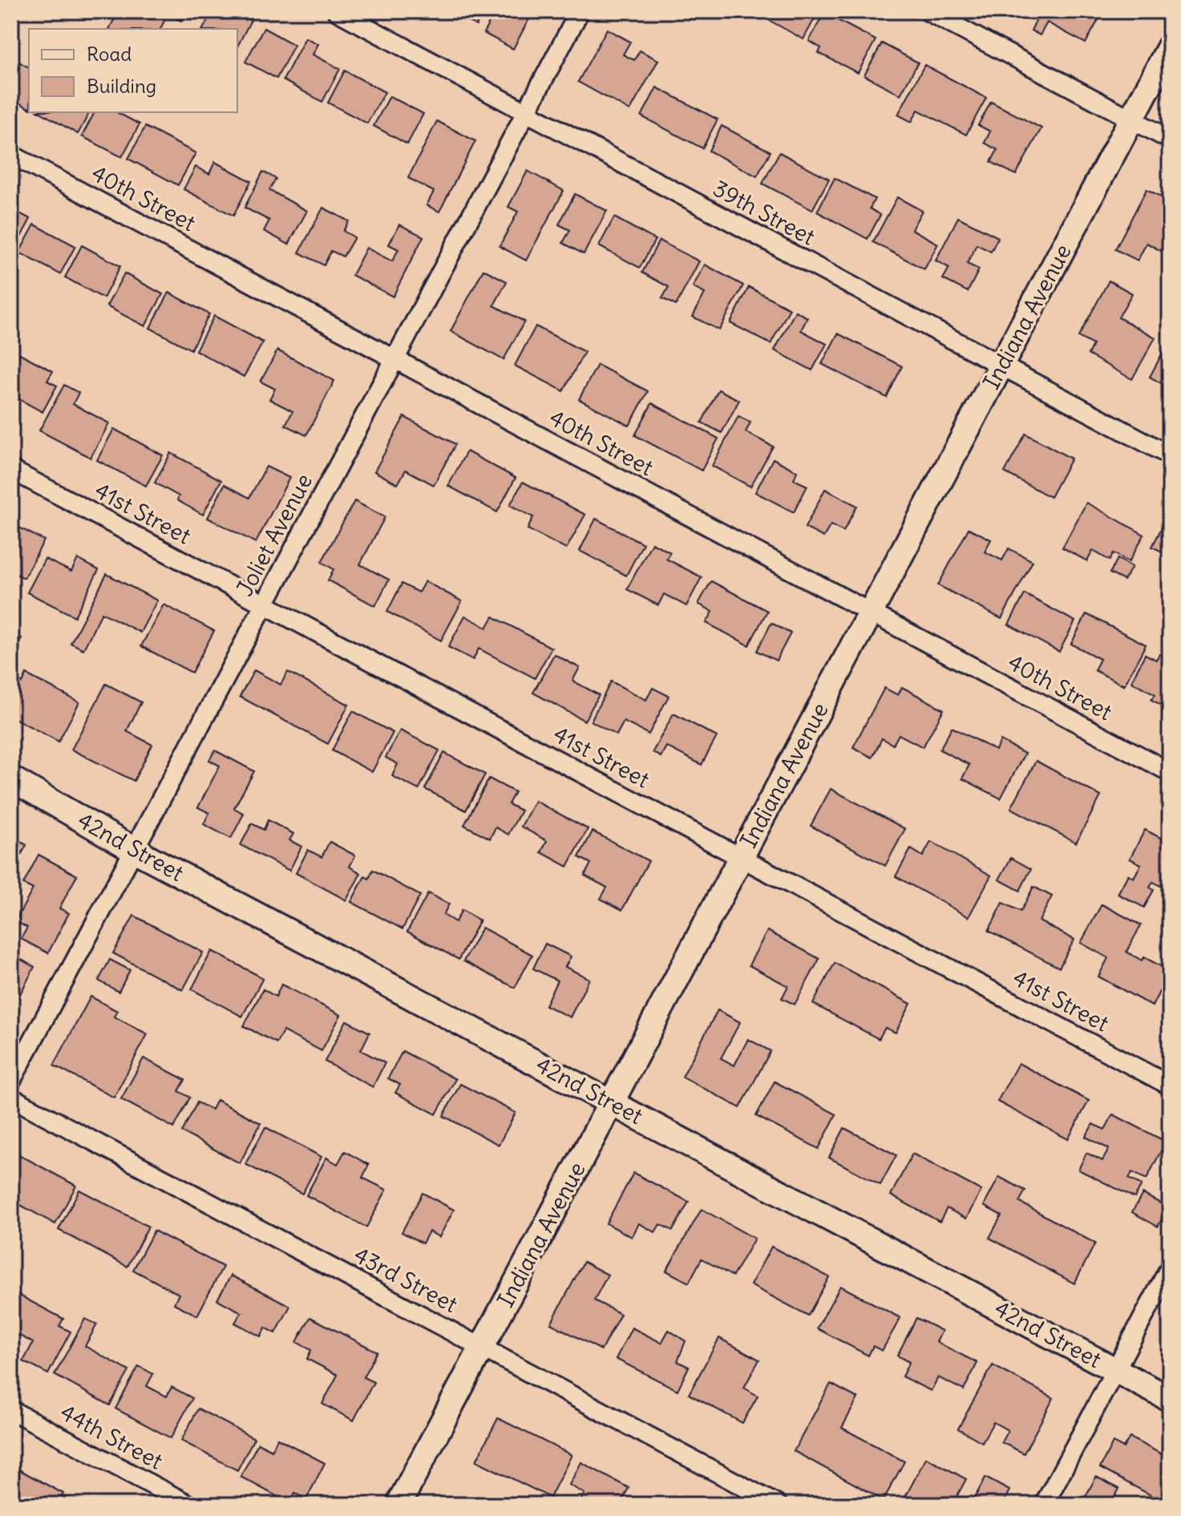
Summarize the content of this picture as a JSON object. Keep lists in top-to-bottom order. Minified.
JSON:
{"streets":{"main road":["Indiana Avenue","42nd Street"],"street":["40th Street","39th Street","41st Street","Joliet Avenue","43rd Street","44th Street"]},"crossings":[["40th Street","Indiana Avenue"],["40th Street","Joliet Avenue"],["39th Street","Indiana Avenue"],["39th Street","Joliet Avenue"],["Indiana Avenue","41st Street"],["Indiana Avenue","42nd Street"],["Indiana Avenue","43rd Street"],["41st Street","Joliet Avenue"],["Joliet Avenue","42nd Street"]],"legend":["Road","Building"]}
